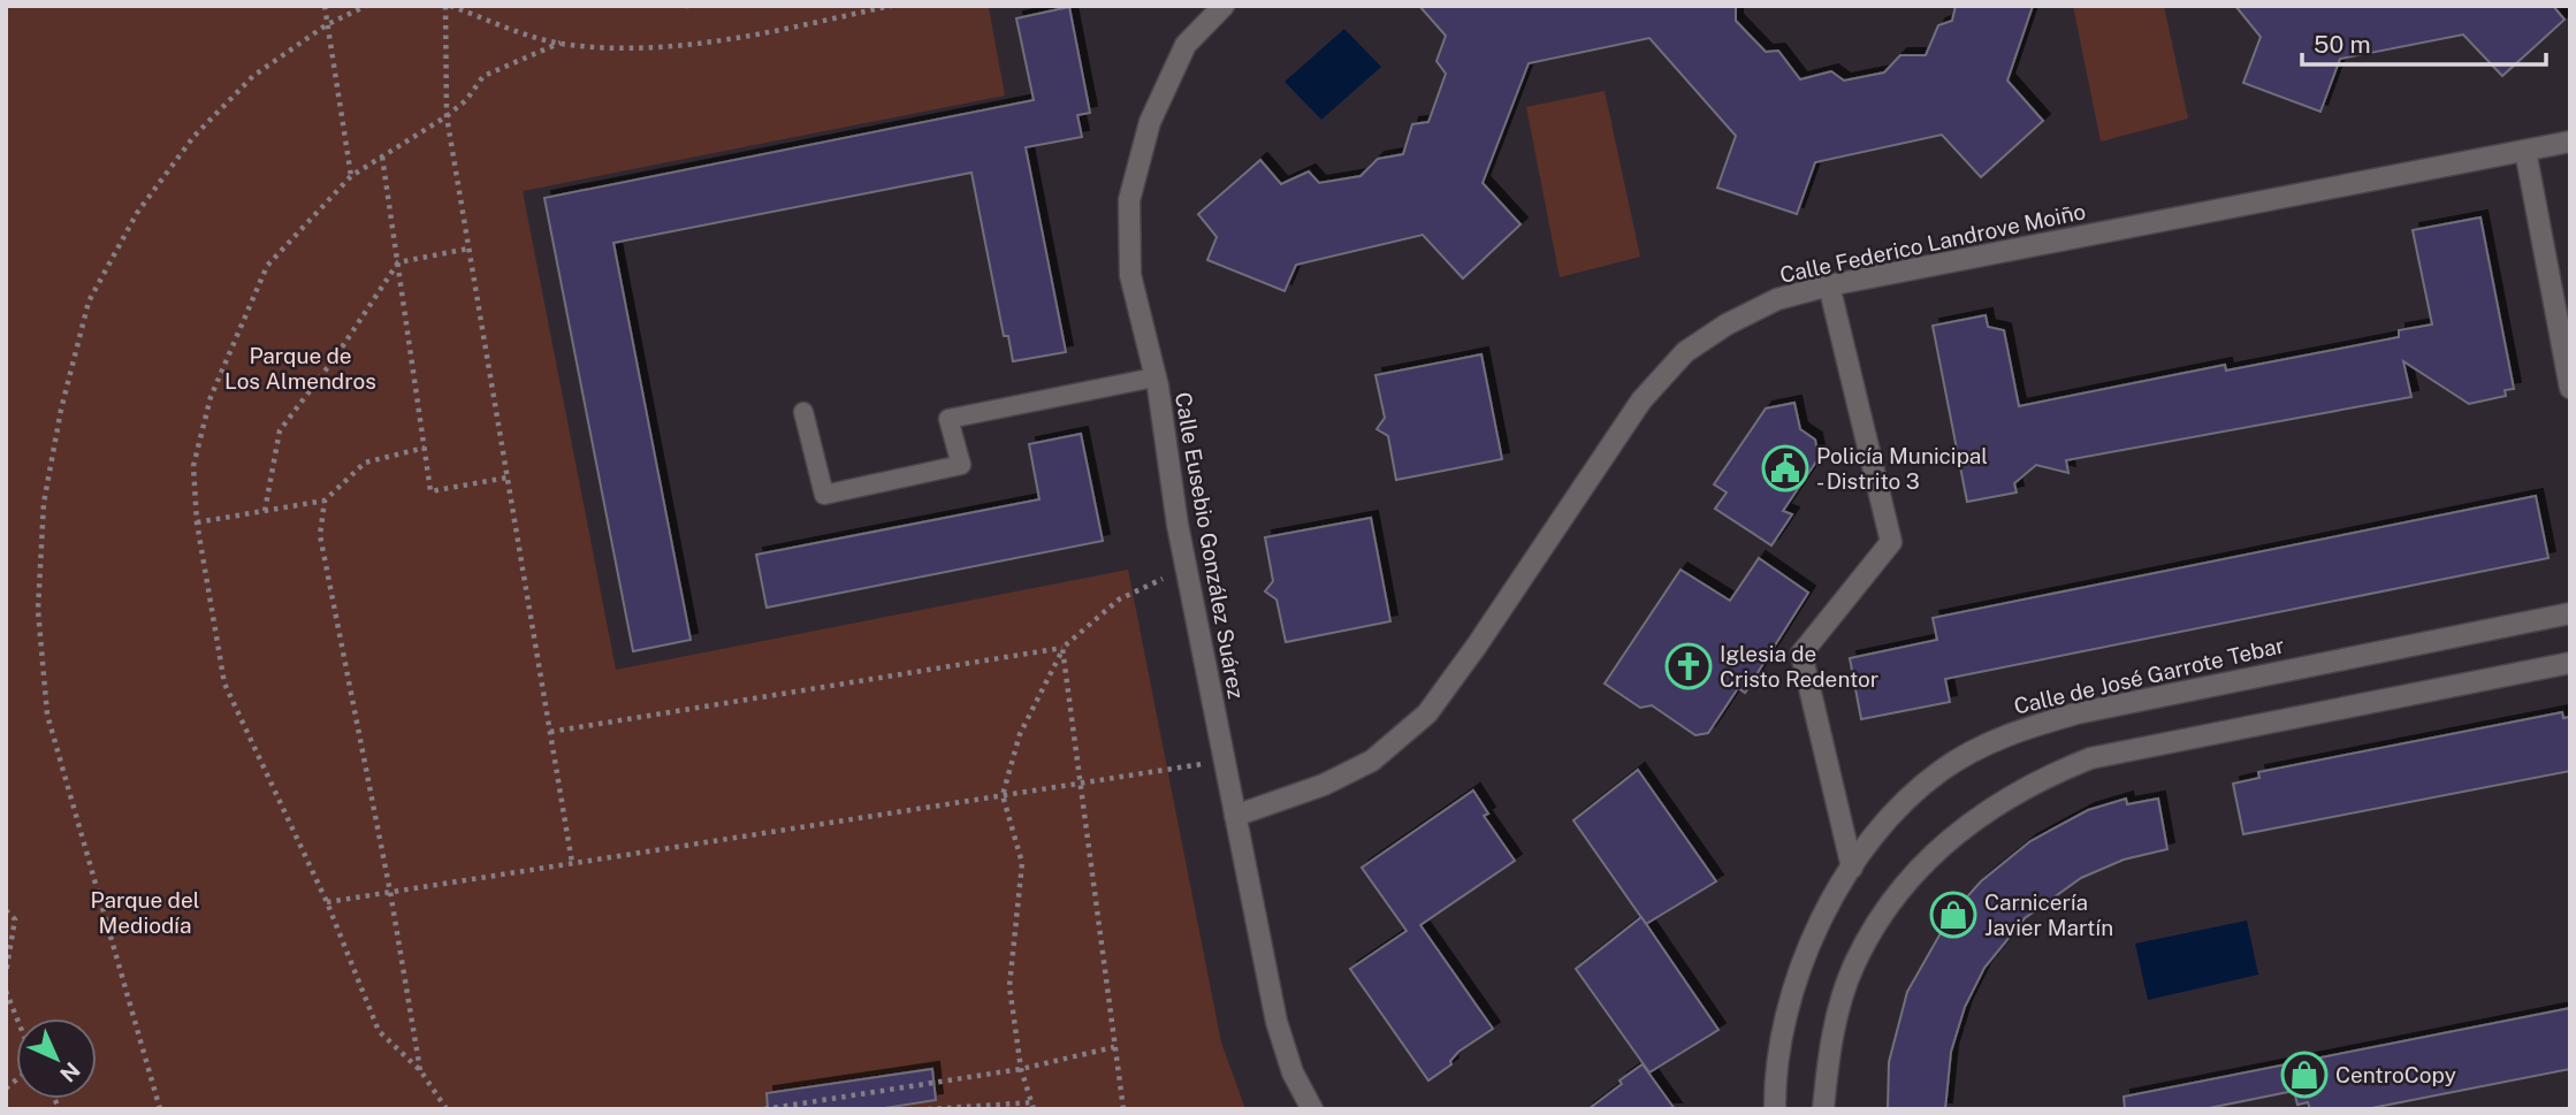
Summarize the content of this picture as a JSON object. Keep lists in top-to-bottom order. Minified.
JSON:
{"streets":{"street":["Calle Federico Landrove Moiño","Calle Eusebio González Suárez","Calle de José Garrote Tebar"]},"crossings":[["Calle Federico Landrove Moiño","Calle Eusebio González Suárez"]],"parks":["Parque de Los Almendros","Parque del Mediodía"],"places":{"public building":["Policía Municipal - Distrito 3"],"church":["Iglesia de Cristo Redentor"],"shop":["Carnicería Javier Martín","CentroCopy"]},"scale_bar":"50 m","north":"bottom right"}
